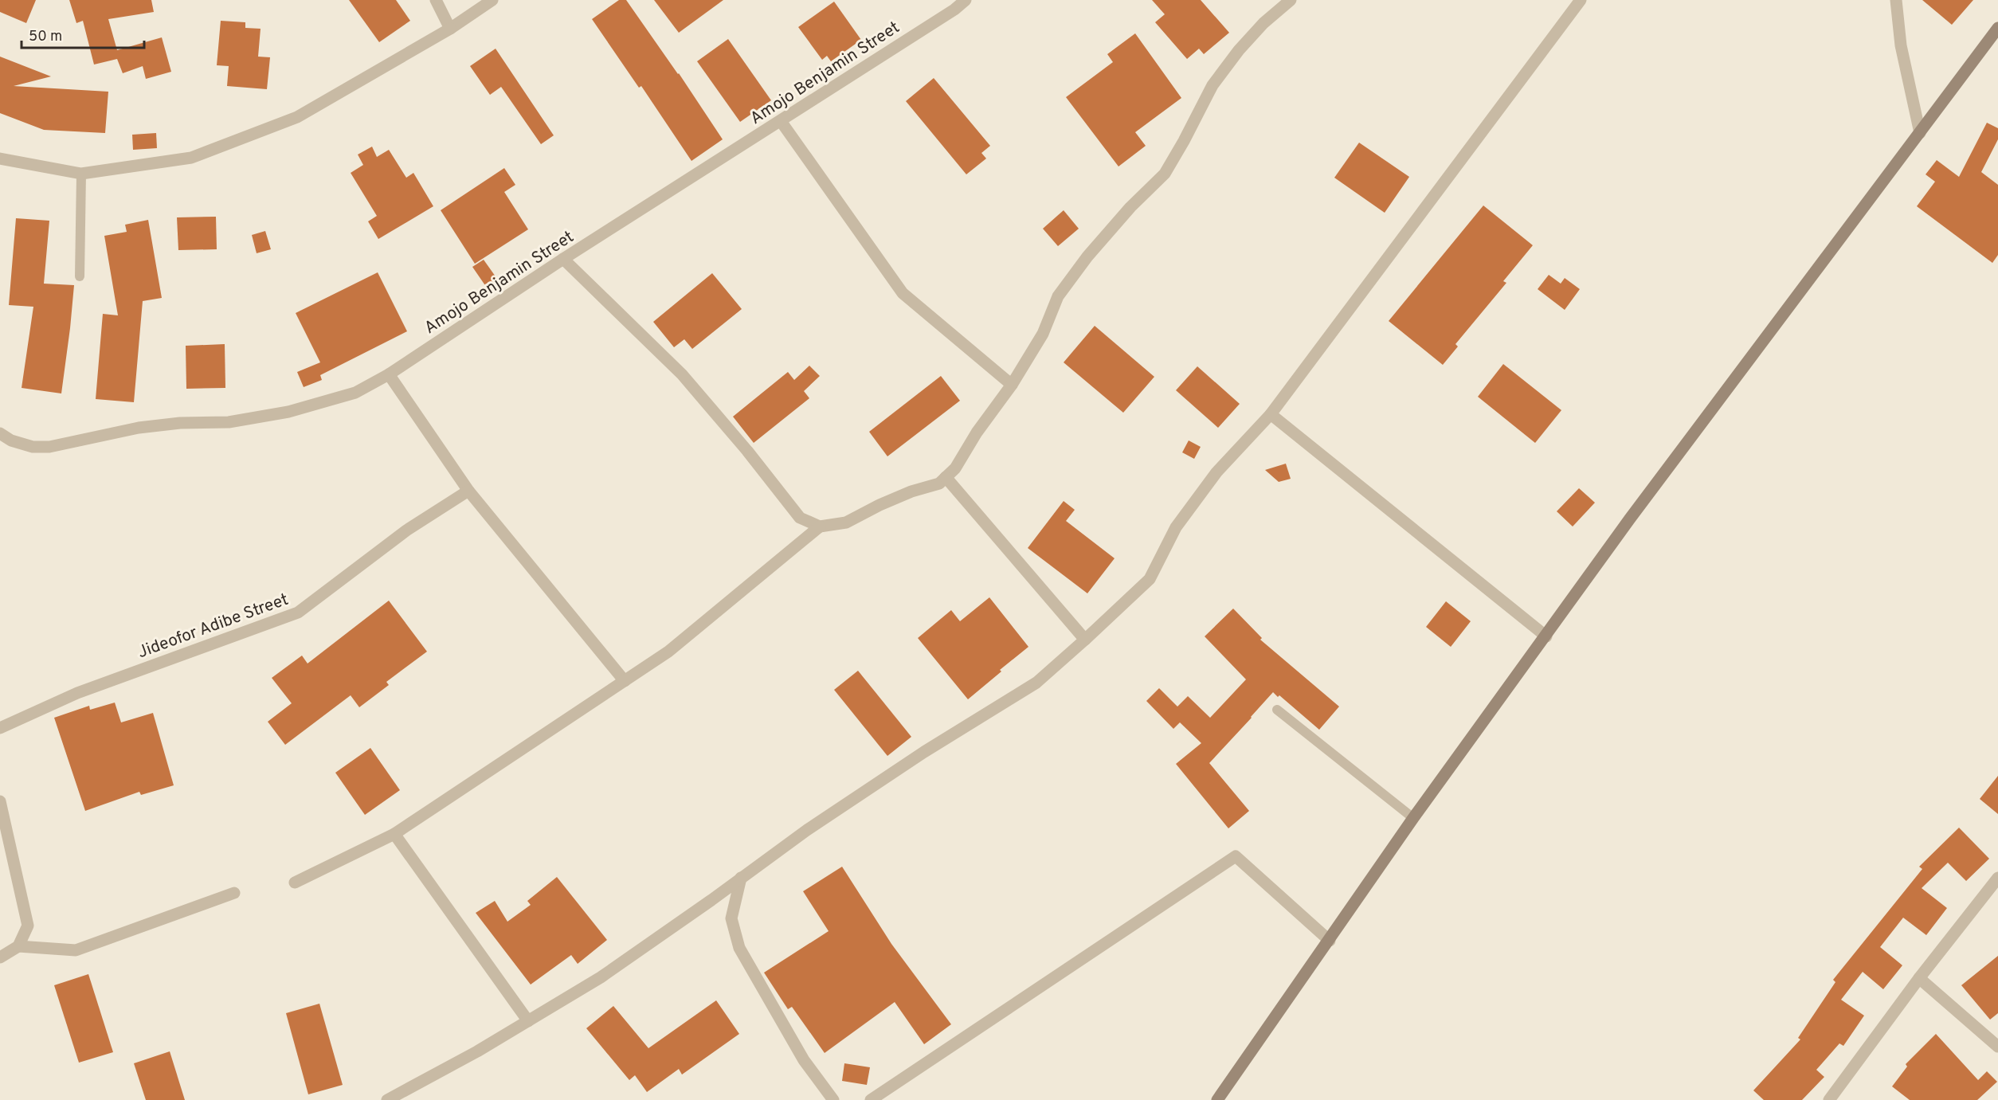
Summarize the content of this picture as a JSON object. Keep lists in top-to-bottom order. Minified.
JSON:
{"streets":{"street":["Amojo Benjamin Street","Jideofor Adibe Street"]},"scale_bar":"50 m"}
